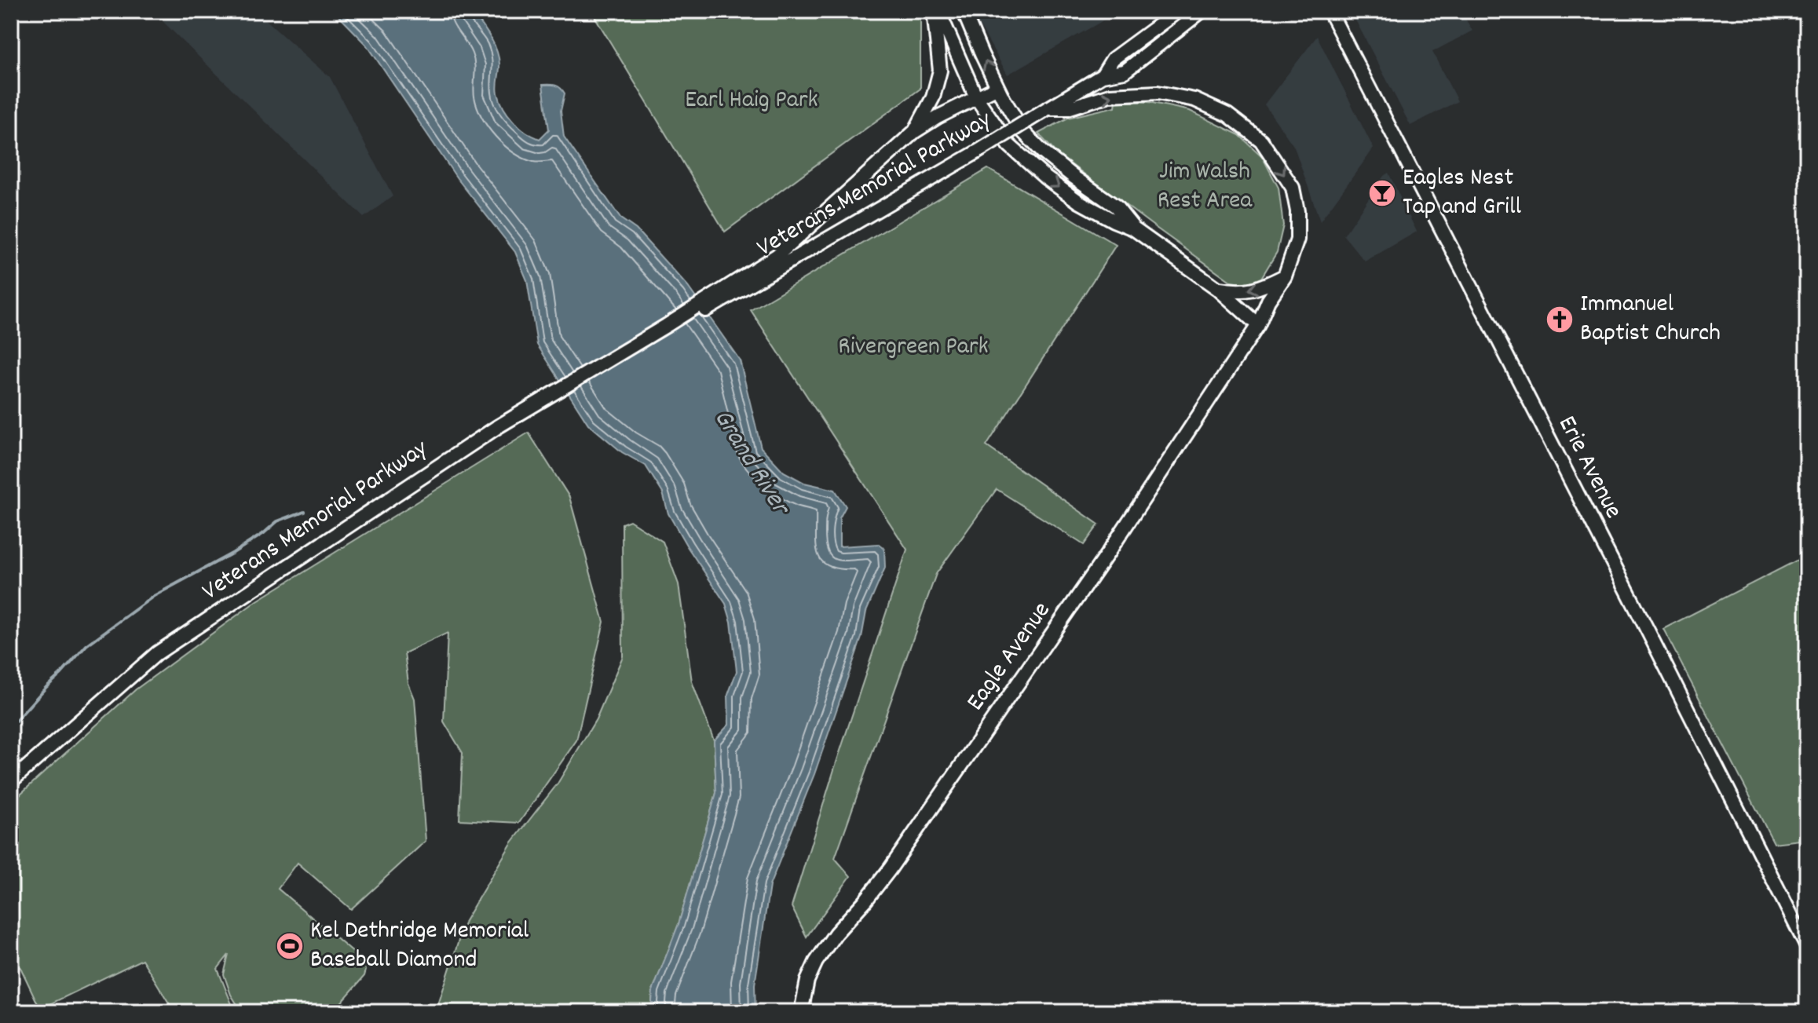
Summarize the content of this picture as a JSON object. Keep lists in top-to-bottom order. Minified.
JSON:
{"streets":{"main road":["Veterans Memorial Parkway","Erie Avenue","Eagle Avenue"]},"crossings":[["Veterans Memorial Parkway","Eagle Avenue"]],"water":["Grand River"],"parks":["Earl Haig Park","Jim Walsh Rest Area","Rivergreen Park"],"places":{"bar":["Eagles Nest Tap and Grill"],"church":["Immanuel Baptist Church"],"sports":["Kel Dethridge Memorial Baseball Diamond"]}}
